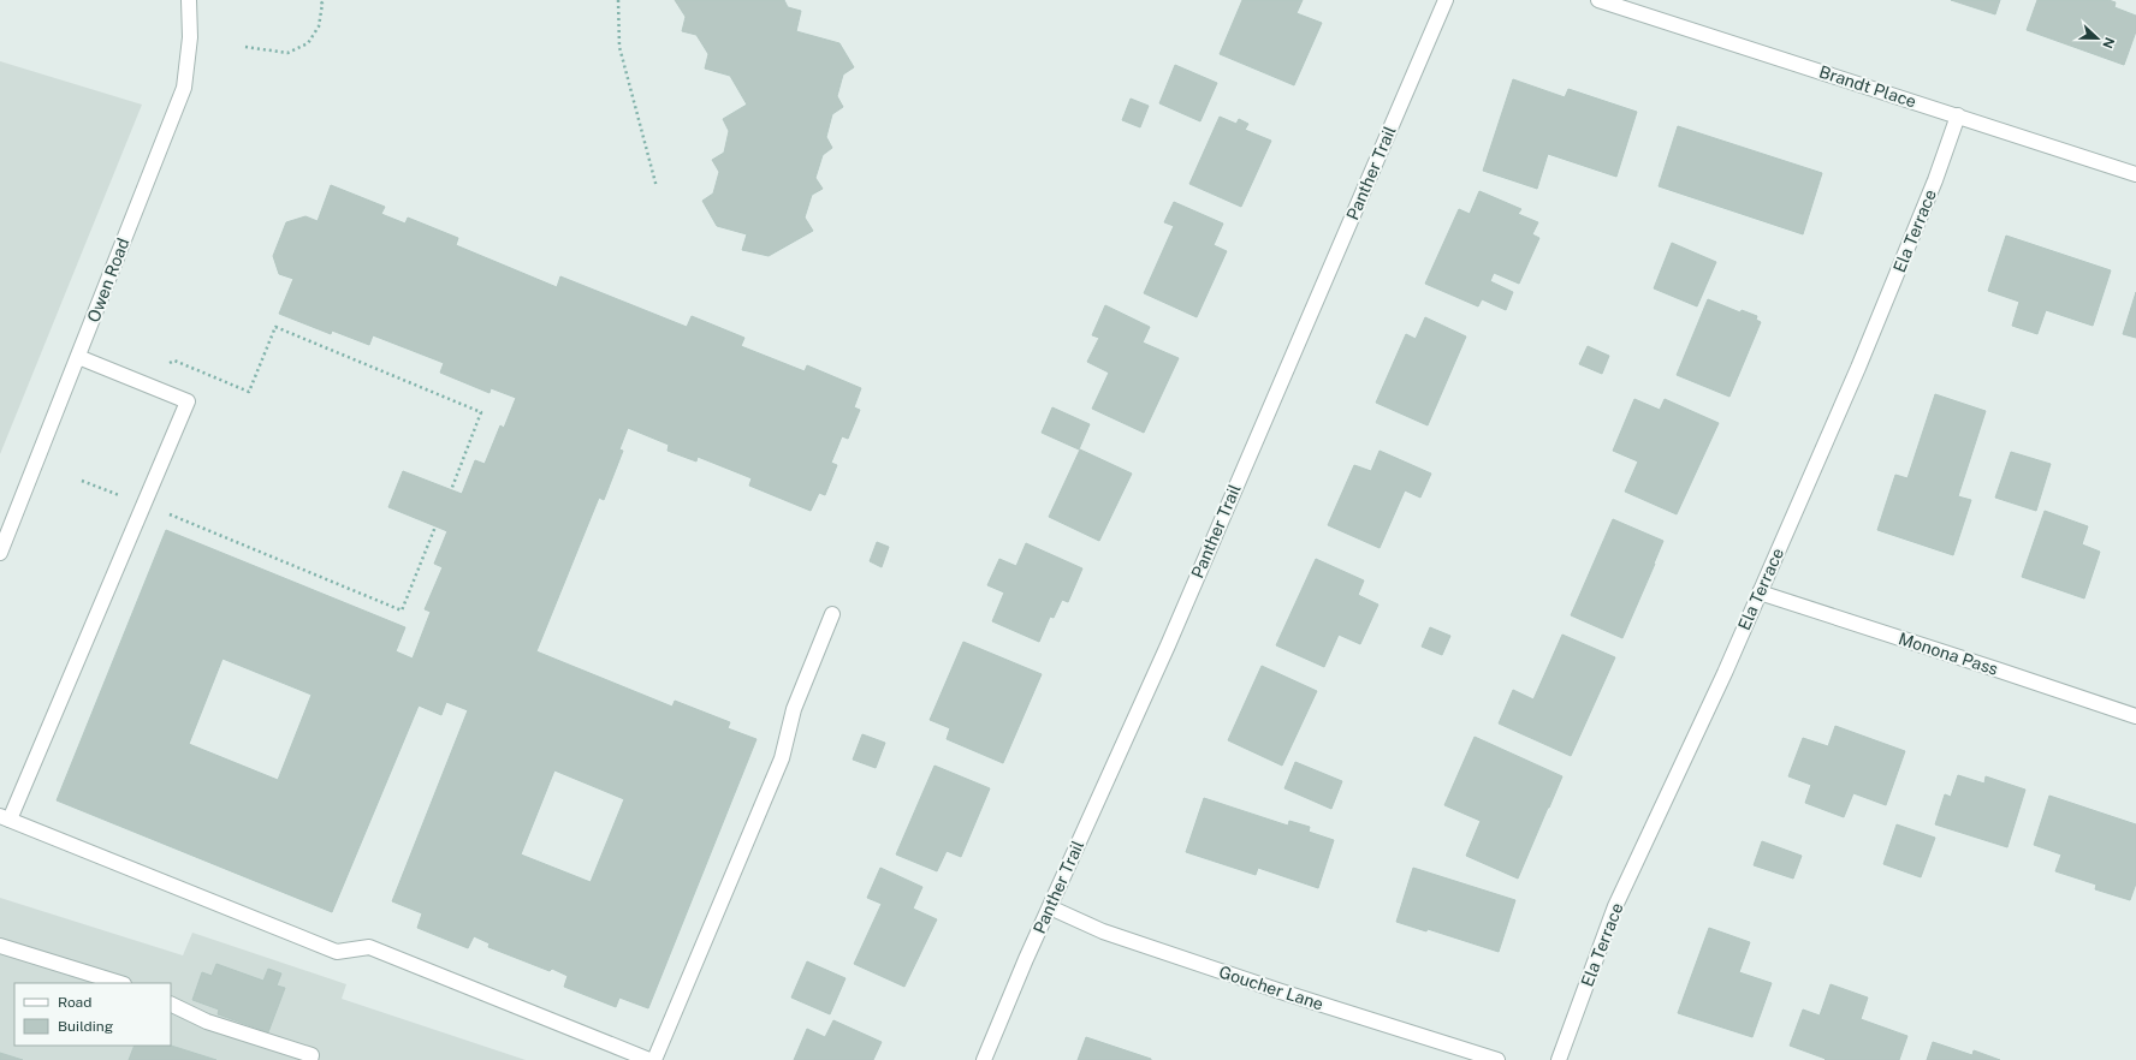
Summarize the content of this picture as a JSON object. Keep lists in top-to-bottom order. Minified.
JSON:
{"streets":{"street":["Brandt Place","Panther Trail","Ela Terrace","Owen Road","Monona Pass","Goucher Lane"]},"crossings":[["Brandt Place","Ela Terrace"],["Panther Trail","Goucher Lane"],["Ela Terrace","Monona Pass"]],"legend":["Road","Building"],"north":"right"}
